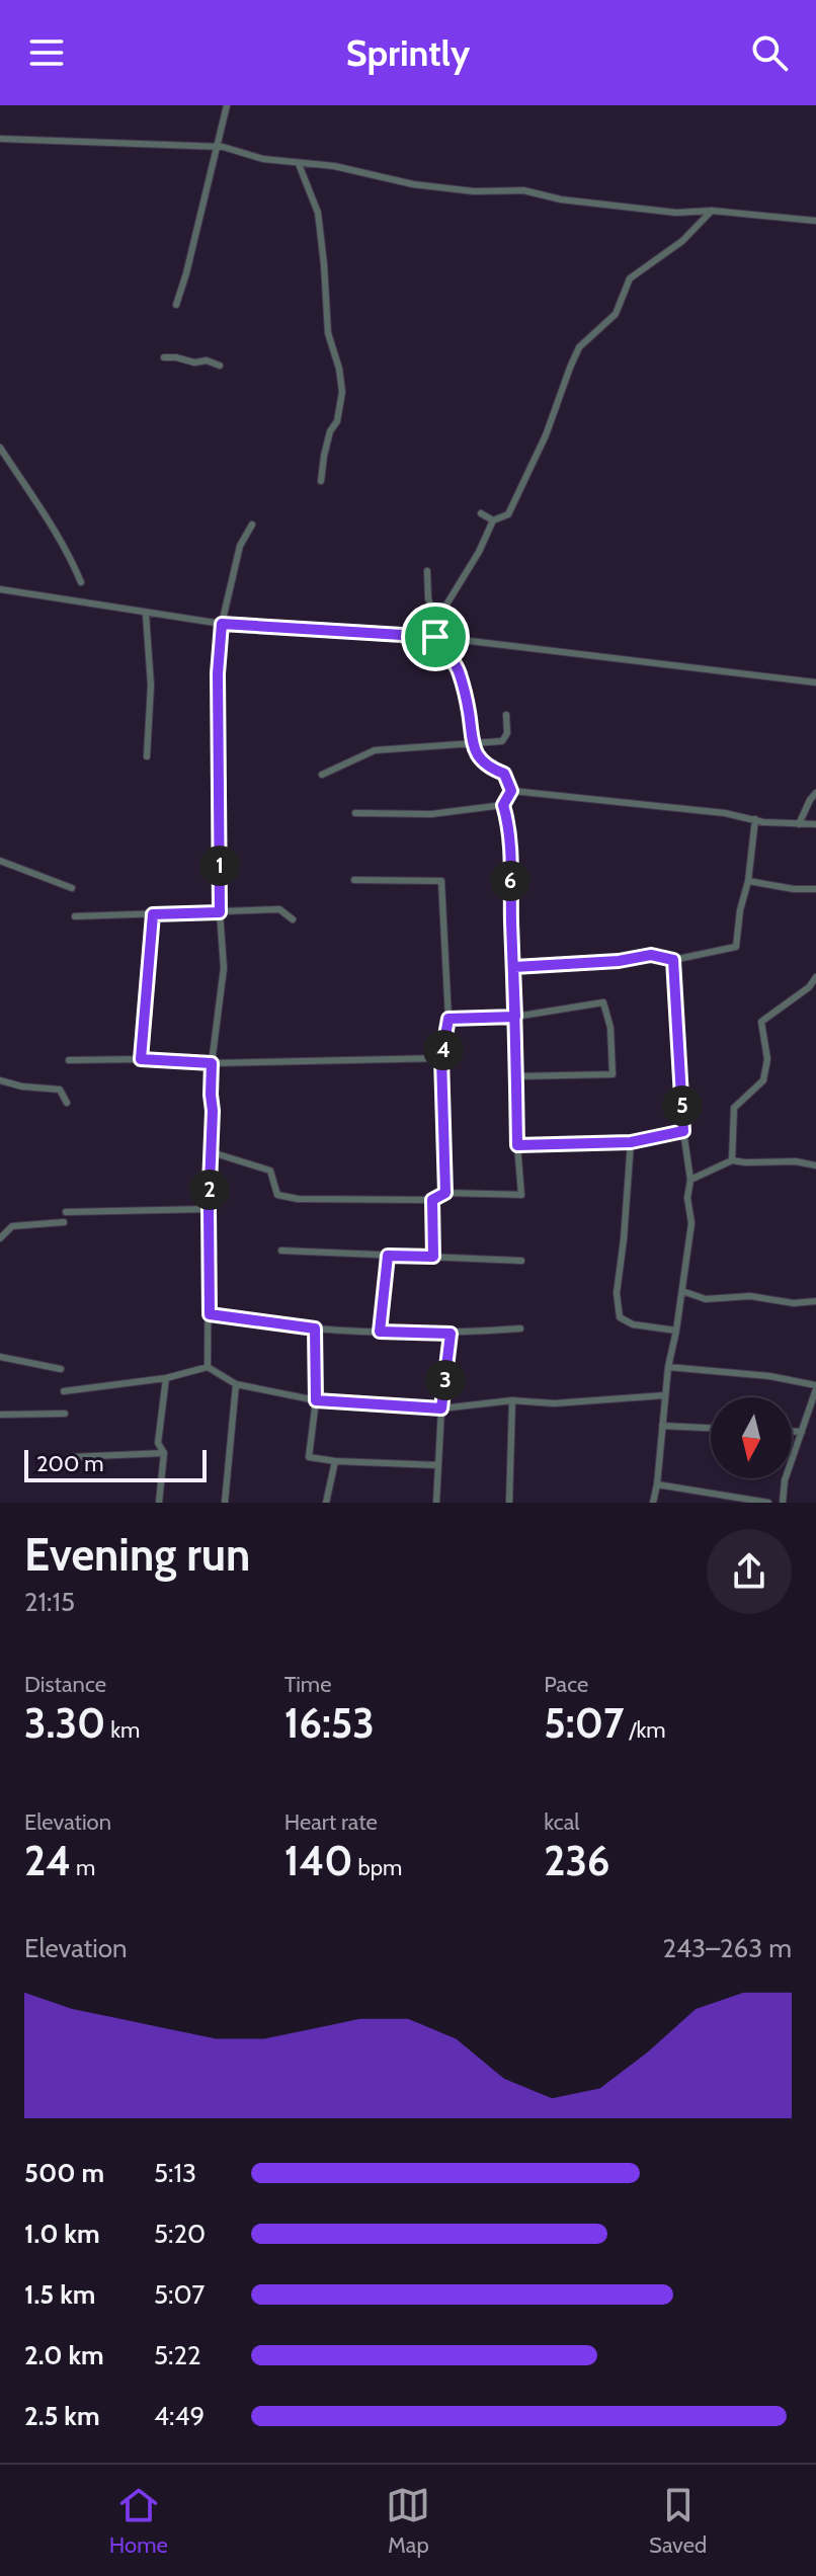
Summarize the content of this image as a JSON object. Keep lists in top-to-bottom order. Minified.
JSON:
{"scale_bar":"200 m","north":"bottom","page":{"header":"Sprintly","pins":["1","6","4","5","2","3"],"scale":"200 m","heading":["Evening run","21:15"],"stats":[["Distance","3.30 km"],["Time","16:53"],["Pace","5:07 /km"],["Elevation","24 m"],["Heart rate","140 bpm"],["kcal","236"]],"chart":["Elevation","243–263 m"],"list":[{"name":"500 m","note":"5:13"},{"name":"1.0 km","note":"5:20"},{"name":"1.5 km","note":"5:07"},{"name":"2.0 km","note":"5:22"},{"name":"2.5 km","note":"4:49"}],"tabs":["Home","Map","Saved"]}}
